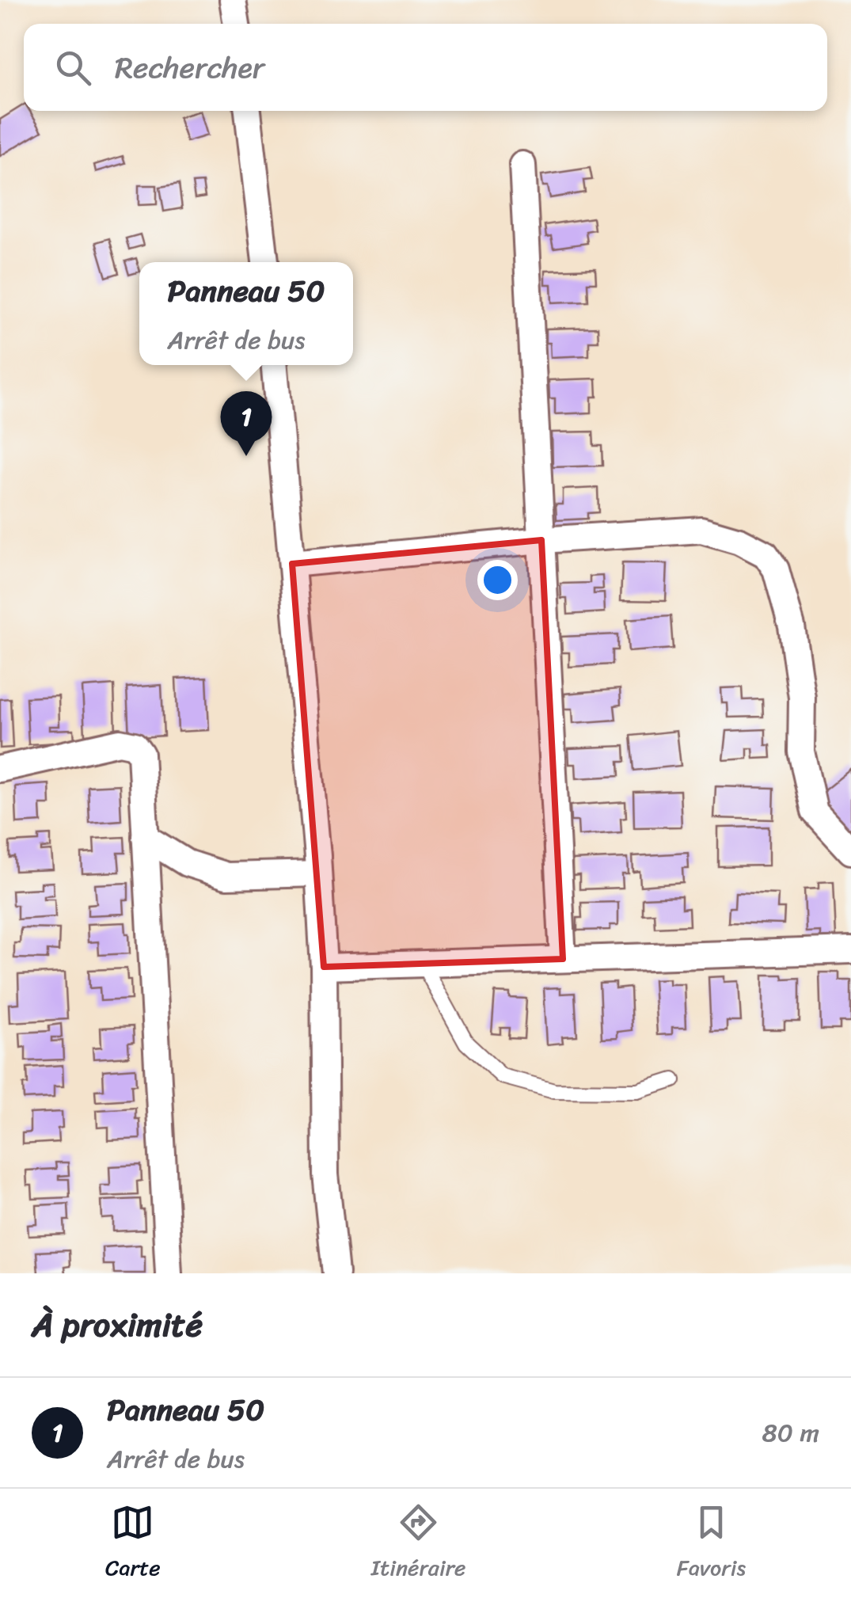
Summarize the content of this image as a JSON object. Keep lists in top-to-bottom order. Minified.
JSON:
{"page":{"search":"Rechercher","popup":["Panneau 50","Arrêt de bus"],"pins":"1","heading":"À proximité","list":[{"mark":"1","name":"Panneau 50","note":"Arrêt de bus","value":"80 m"}],"nav":["Carte","Itinéraire","Favoris"]}}
